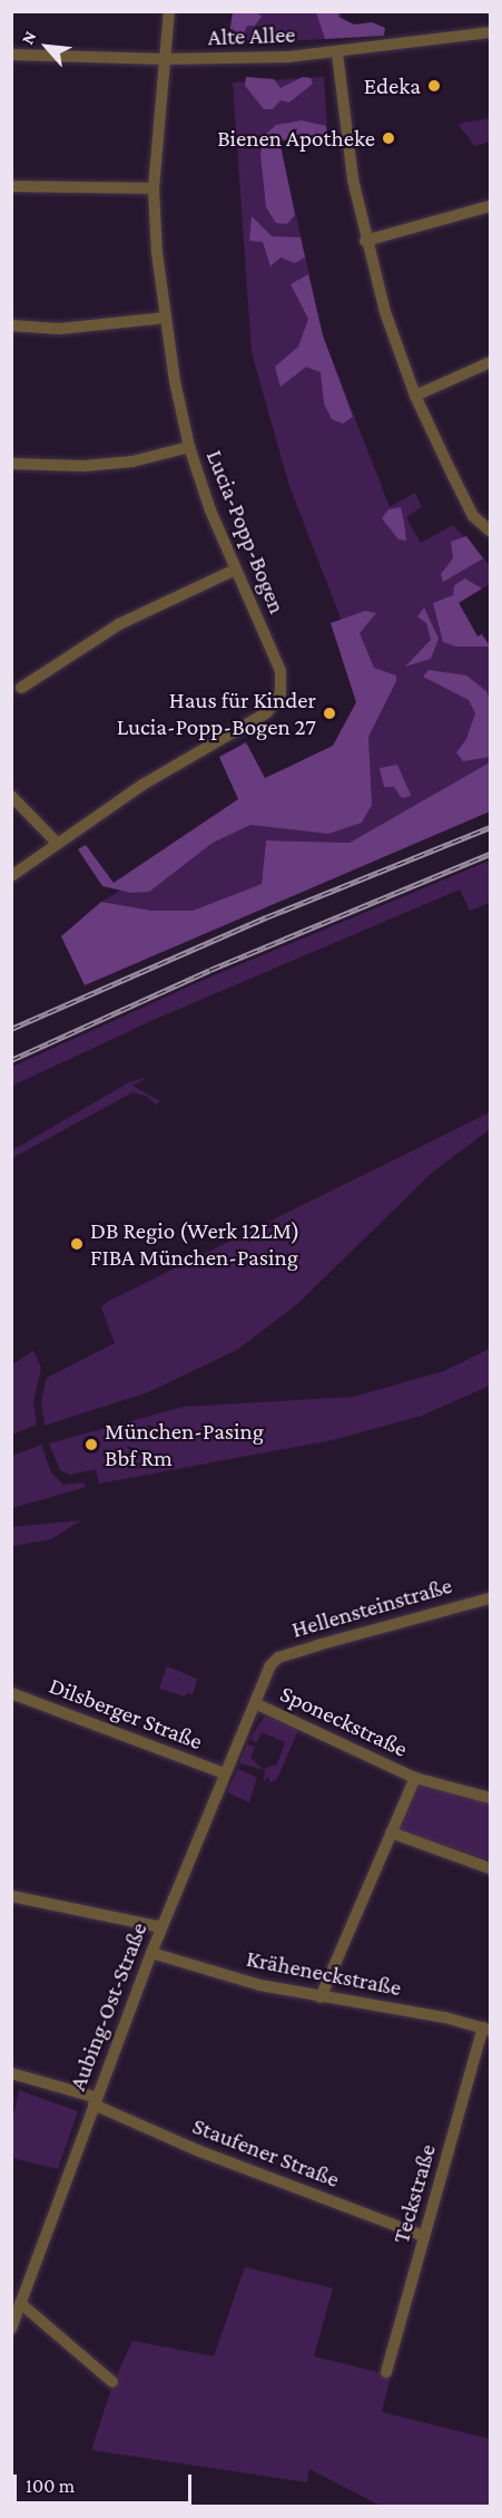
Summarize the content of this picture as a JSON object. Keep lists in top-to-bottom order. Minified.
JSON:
{"streets":{"street":["Alte Allee","Lucia-Popp-Bogen","Hellensteinstraße","Dilsberger Straße","Sponeckstraße","Kräheneckstraße","Aubing-Ost-Straße","Staufener Straße","Teckstraße"]},"crossings":[["Alte Allee","Lucia-Popp-Bogen"],["Hellensteinstraße","Sponeckstraße"],["Hellensteinstraße","Aubing-Ost-Straße"],["Dilsberger Straße","Aubing-Ost-Straße"],["Sponeckstraße","Aubing-Ost-Straße"],["Kräheneckstraße","Aubing-Ost-Straße"],["Kräheneckstraße","Teckstraße"],["Aubing-Ost-Straße","Staufener Straße"],["Staufener Straße","Teckstraße"]],"places":["Edeka","Bienen Apotheke","Haus für Kinder Lucia-Popp-Bogen 27","DB Regio (Werk 12LM) FIBA München-Pasing","München-Pasing Bbf Rm"],"scale_bar":"100 m","north":"top left"}
